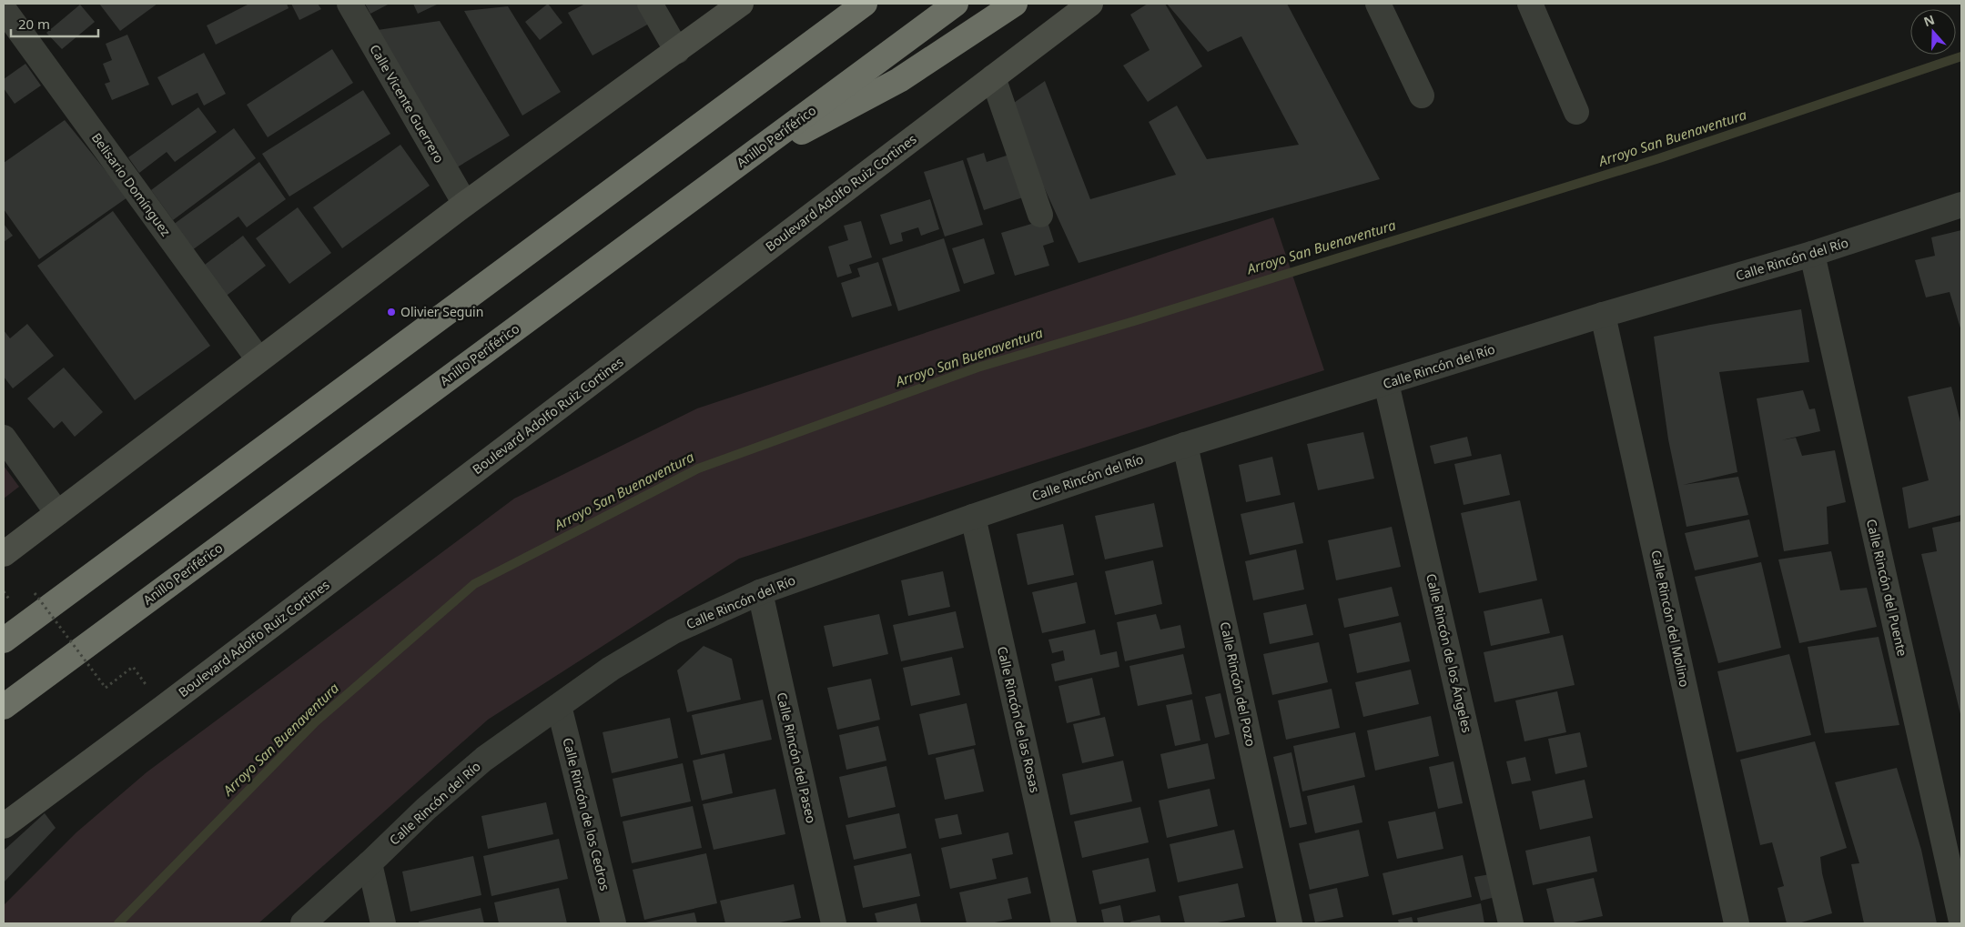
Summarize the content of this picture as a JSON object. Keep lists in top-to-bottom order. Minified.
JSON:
{"streets":{"highway":["Anillo Periférico"],"main road":["Boulevard Adolfo Ruiz Cortines"],"street":["Calle Vicente Guerrero","Belisario Domínguez","Calle Rincón del Río","Calle Rincón del Puente","Calle Rincón del Molino","Calle Rincón de los Ángeles","Calle Rincón del Pozo","Calle Rincón de las Rosas","Calle Rincón del Paseo","Calle Rincón de los Cedros"]},"crossings":[["Calle Rincón del Río","Calle Rincón del Puente"],["Calle Rincón del Río","Calle Rincón del Molino"],["Calle Rincón del Río","Calle Rincón de los Ángeles"],["Calle Rincón del Río","Calle Rincón del Pozo"],["Calle Rincón del Río","Calle Rincón de las Rosas"],["Calle Rincón del Río","Calle Rincón del Paseo"],["Calle Rincón del Río","Calle Rincón de los Cedros"]],"water":["Arroyo San Buenaventura"],"places":["Olivier Seguin"],"scale_bar":"20 m","north":"top"}
